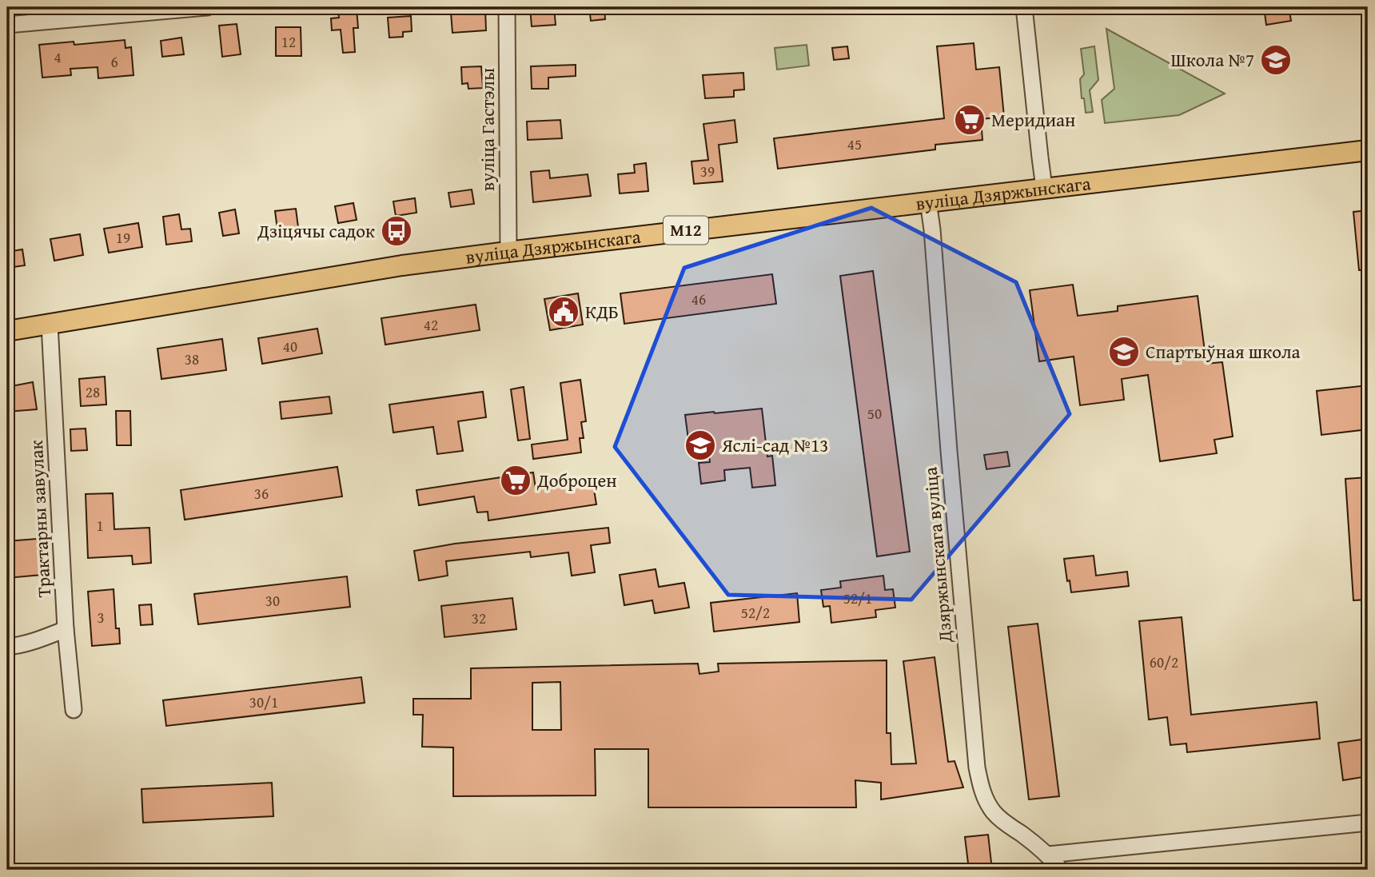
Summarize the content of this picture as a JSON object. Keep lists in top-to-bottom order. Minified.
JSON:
{"streets":{"main road":["вуліца Дзяржынскага","М12"],"street":["вуліца Гастэлы","Трактарны завулак","Дзяржынскага вуліца"]},"crossings":[["вуліца Гастэлы","вуліца Дзяржынскага"],["вуліца Дзяржынскага","Трактарны завулак"],["вуліца Дзяржынскага","Дзяржынскага вуліца"]],"places":{"school or university":["Школа №7","Спартыўная школа","Яслі-сад №13"],"supermarket":["Меридиан","Доброцен"],"bus stop":["Дзіцячы садок"],"public building":["КДБ"]},"house_numbers":["12","4","6","45","39","19","46","42","40","38","28","50","36","1","52/1","30","52/2","3","32","60/2","30/1"]}
